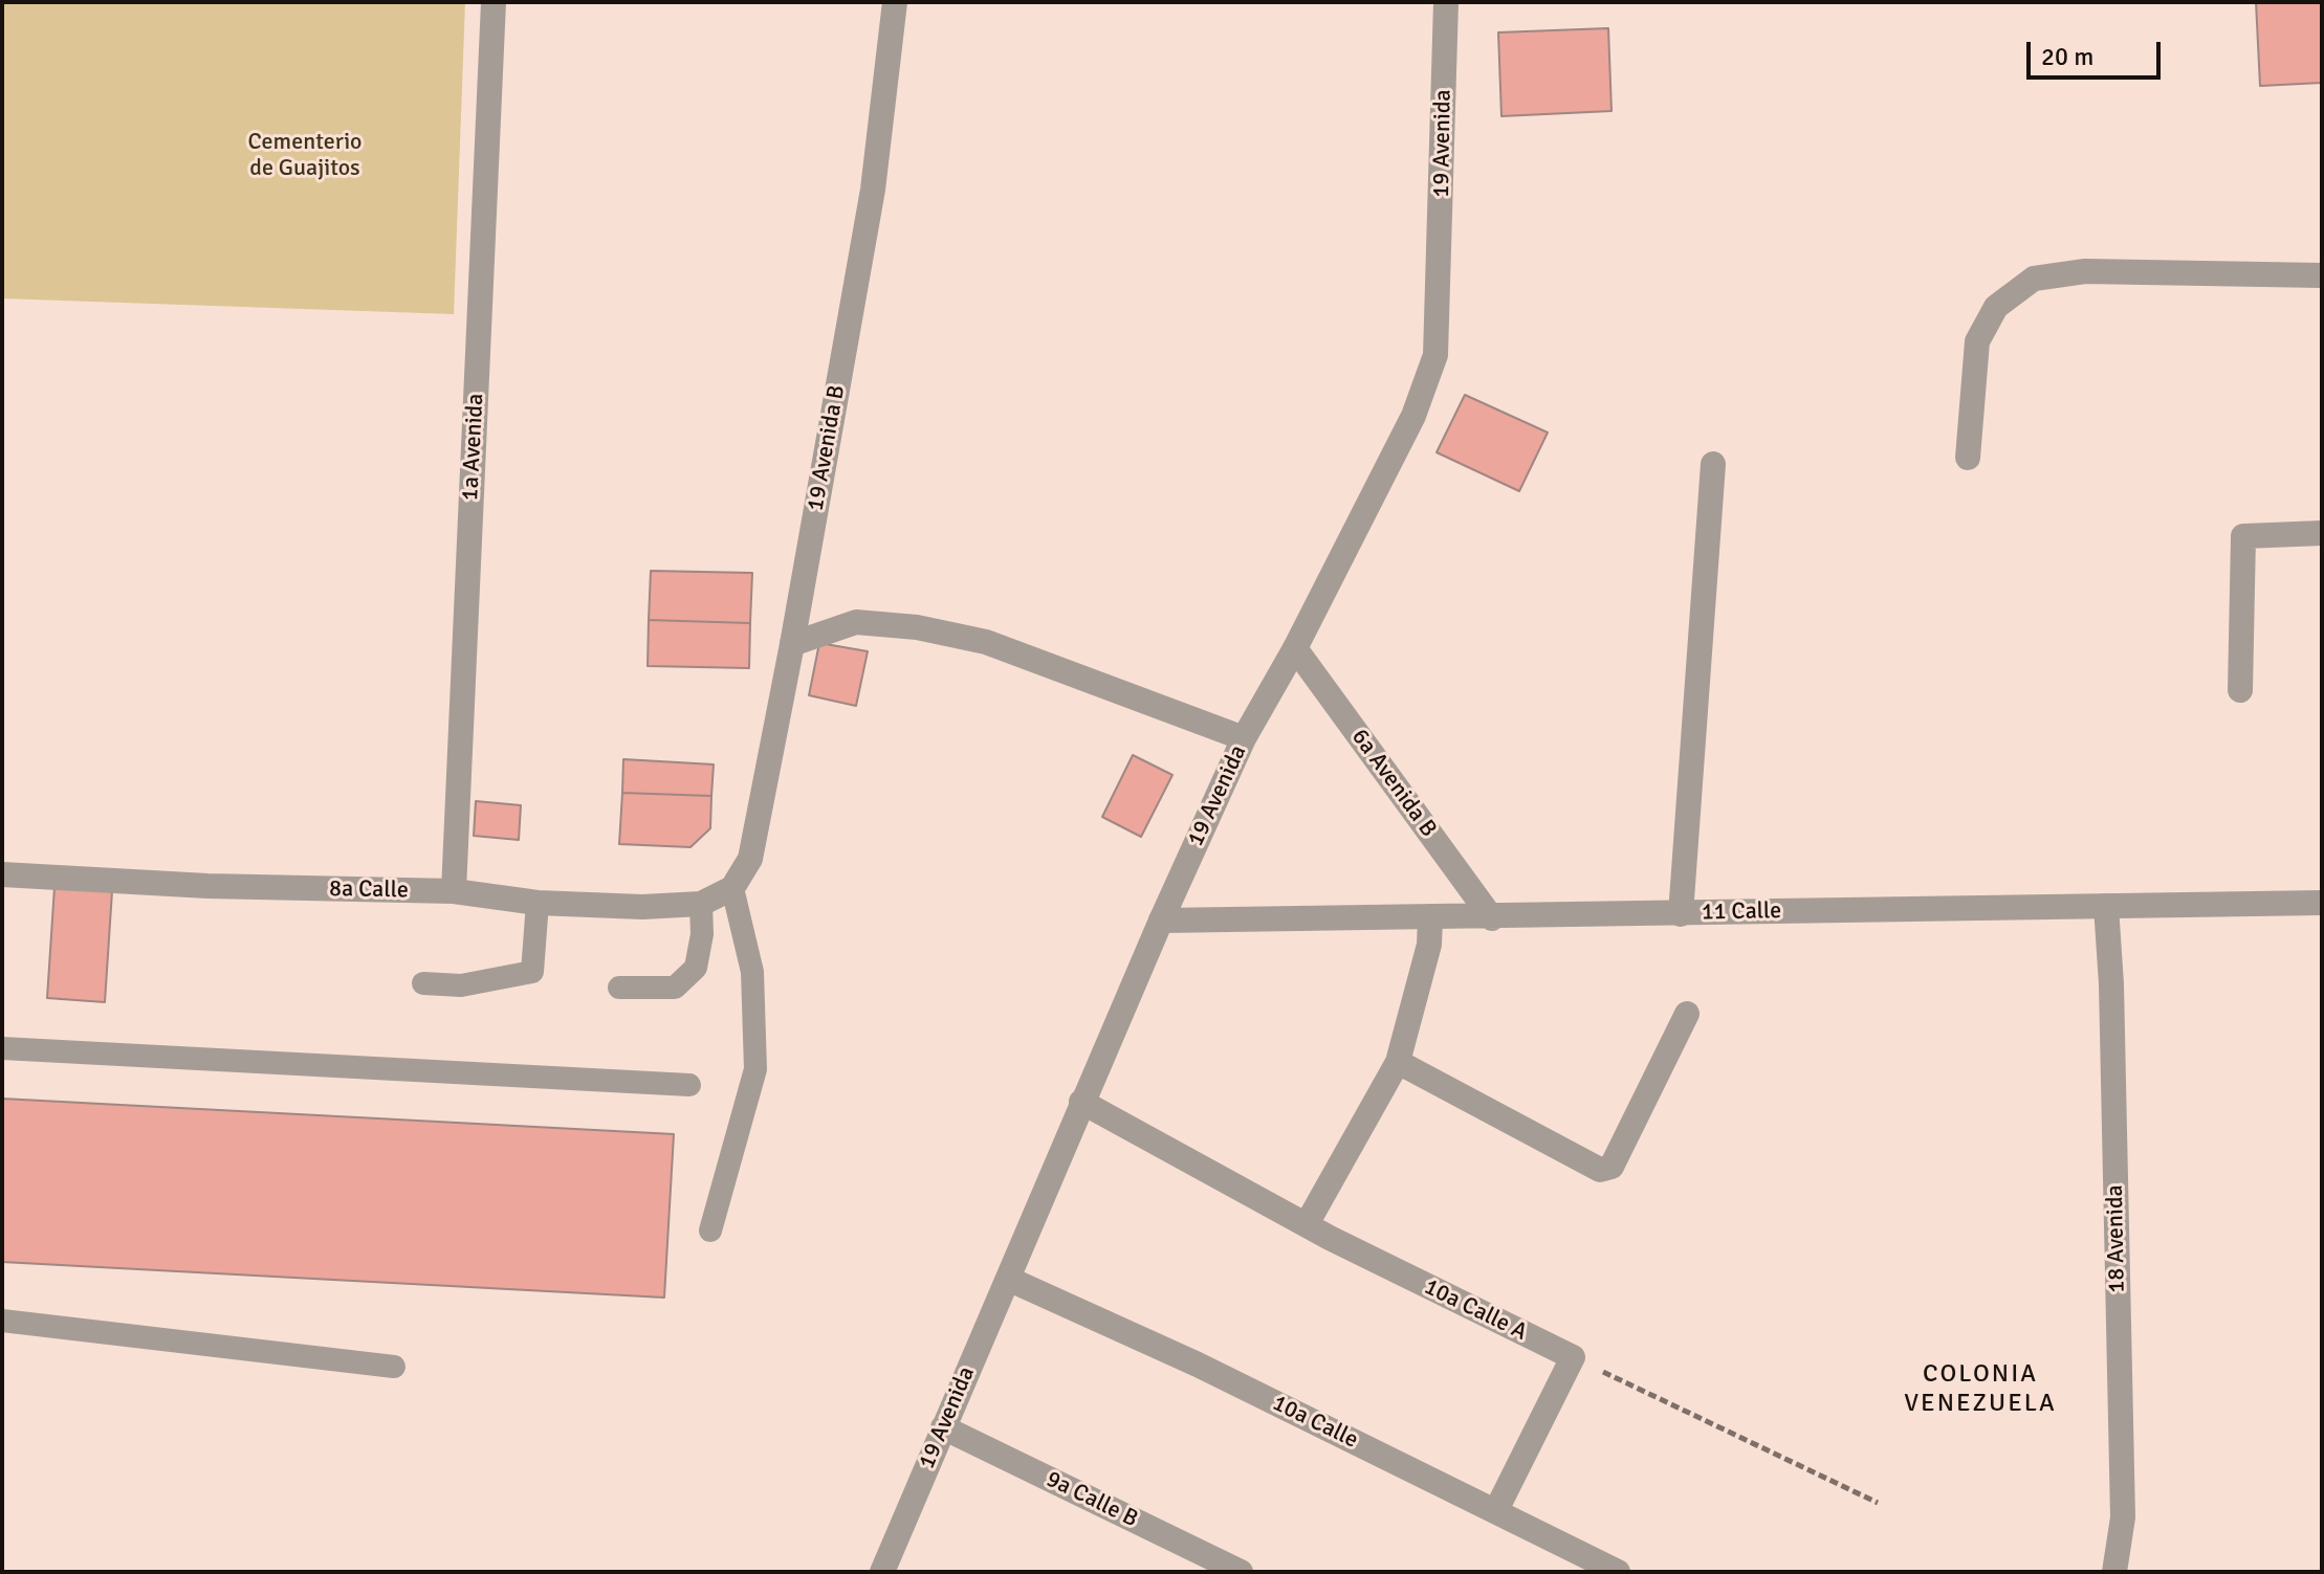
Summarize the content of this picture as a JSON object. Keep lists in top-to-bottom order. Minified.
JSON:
{"streets":{"street":["19 Avenida","1a Avenida","19 Avenida B","6a Avenida B","8a Calle","11 Calle","18 Avenida","10a Calle A","10a Calle","9a Calle B"]},"crossings":[["19 Avenida","6a Avenida B"],["19 Avenida","11 Calle"],["19 Avenida","10a Calle A"],["19 Avenida","10a Calle"],["19 Avenida","9a Calle B"],["1a Avenida","8a Calle"],["19 Avenida B","8a Calle"],["6a Avenida B","11 Calle"],["11 Calle","18 Avenida"]],"districts":["COLONIA VENEZUELA"],"parks":["Cementerio de Guajitos"],"scale_bar":"20 m"}
